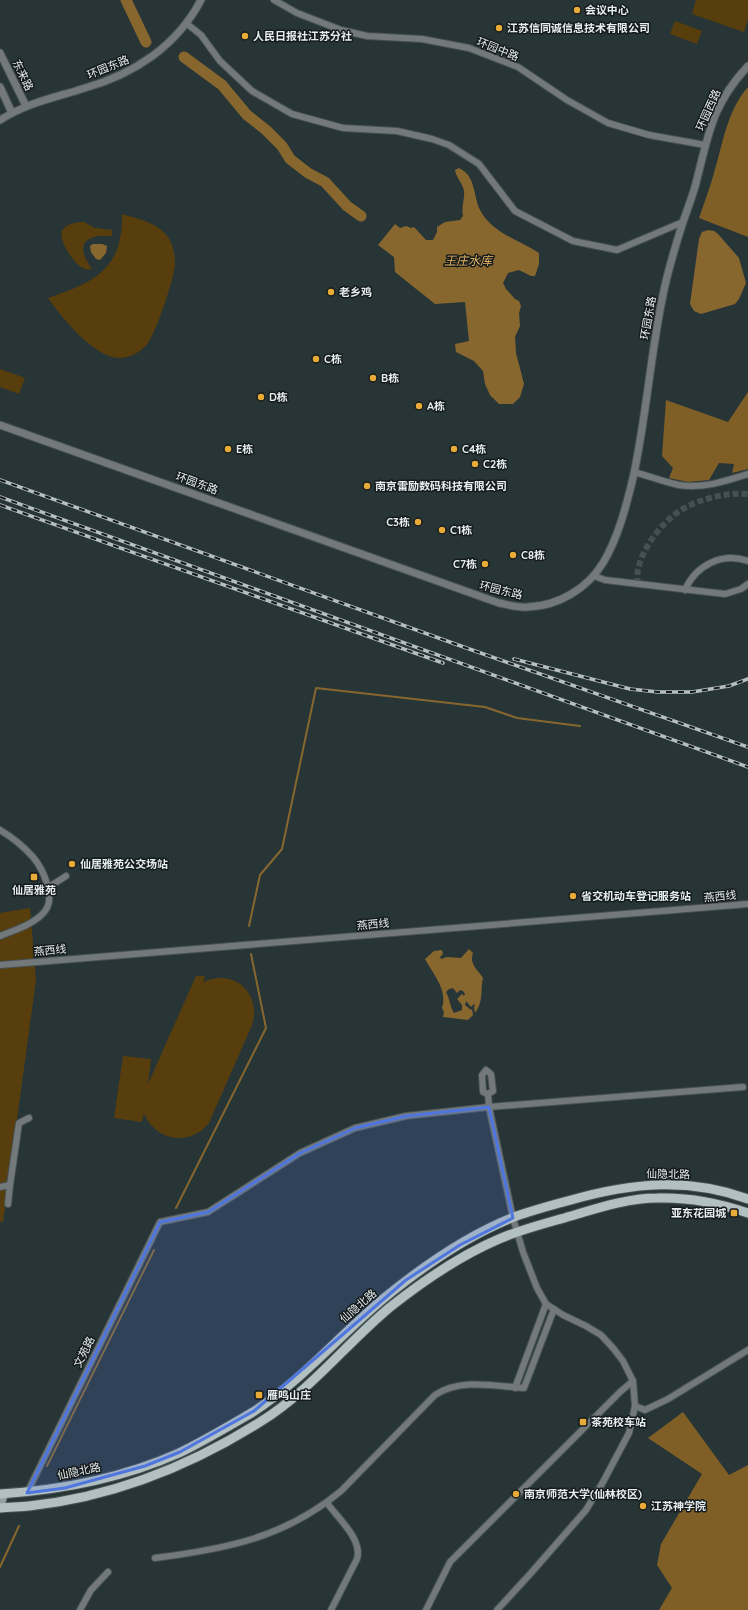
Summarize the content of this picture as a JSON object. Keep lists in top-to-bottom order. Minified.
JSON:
{"streets":{"main road":["仙隐北路"],"street":["环园中路","环园东路","东来路","环园西路","燕西线","文苑路"]},"crossings":[["环园中路","环园东路"],["环园中路","环园西路"],["环园东路","东来路"],["环园东路","环园西路"],["仙隐北路","文苑路"]],"water":["王庄水库"],"places":{"other":["会议中心","江苏信同诚信息技术有限公司","人民日报社江苏分社","老乡鸡","C栋","B栋","D栋","A栋","E栋","C4栋","C2栋","南京雷励数码科技有限公司","C3栋","C1栋","C8栋","C7栋","仙居雅苑公交场站","省交机动车登记服务站","南京师范大学(仙林校区)","江苏神学院"],"transit":["仙居雅苑","亚东花园城","雁鸣山庄","茶苑校车站"]}}
